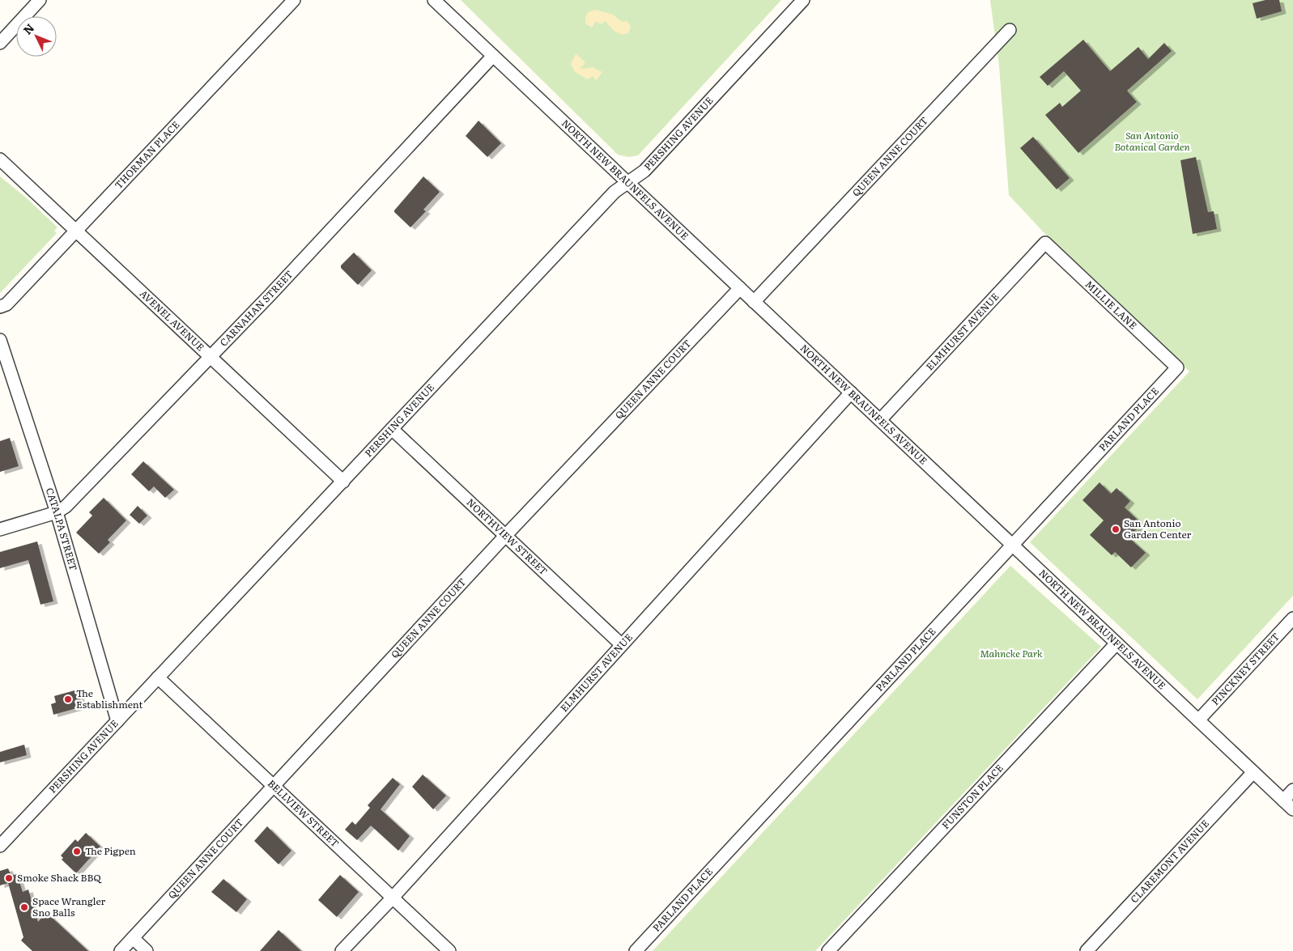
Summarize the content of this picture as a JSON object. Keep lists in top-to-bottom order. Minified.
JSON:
{"streets":{"street":["PERSHING AVENUE","THORMAN PLACE","QUEEN ANNE COURT","NORTH NEW BRAUNFELS AVENUE","MILLIE LANE","CARNAHAN STREET","AVENEL AVENUE","ELMHURST AVENUE","PARLAND PLACE","CATALPA STREET","NORTHVIEW STREET","PINCKNEY STREET","FUNSTON PLACE","BELLVIEW STREET","CLAREMONT AVENUE"]},"crossings":[["PERSHING AVENUE","NORTH NEW BRAUNFELS AVENUE"],["PERSHING AVENUE","AVENEL AVENUE"],["PERSHING AVENUE","CATALPA STREET"],["PERSHING AVENUE","NORTHVIEW STREET"],["PERSHING AVENUE","BELLVIEW STREET"],["THORMAN PLACE","AVENEL AVENUE"],["QUEEN ANNE COURT","NORTH NEW BRAUNFELS AVENUE"],["QUEEN ANNE COURT","NORTHVIEW STREET"],["QUEEN ANNE COURT","BELLVIEW STREET"],["NORTH NEW BRAUNFELS AVENUE","CARNAHAN STREET"],["NORTH NEW BRAUNFELS AVENUE","ELMHURST AVENUE"],["NORTH NEW BRAUNFELS AVENUE","PARLAND PLACE"],["NORTH NEW BRAUNFELS AVENUE","PINCKNEY STREET"],["NORTH NEW BRAUNFELS AVENUE","FUNSTON PLACE"],["NORTH NEW BRAUNFELS AVENUE","CLAREMONT AVENUE"],["MILLIE LANE","ELMHURST AVENUE"],["MILLIE LANE","PARLAND PLACE"],["CARNAHAN STREET","AVENEL AVENUE"],["CARNAHAN STREET","CATALPA STREET"],["ELMHURST AVENUE","NORTHVIEW STREET"],["ELMHURST AVENUE","BELLVIEW STREET"]],"parks":["San Antonio Botanical Garden","Mahncke Park"],"places":["San Antonio Garden Center","The Establishment","The Pigpen","Smoke Shack BBQ","Space Wrangler Sno Balls"],"north":"top left"}
